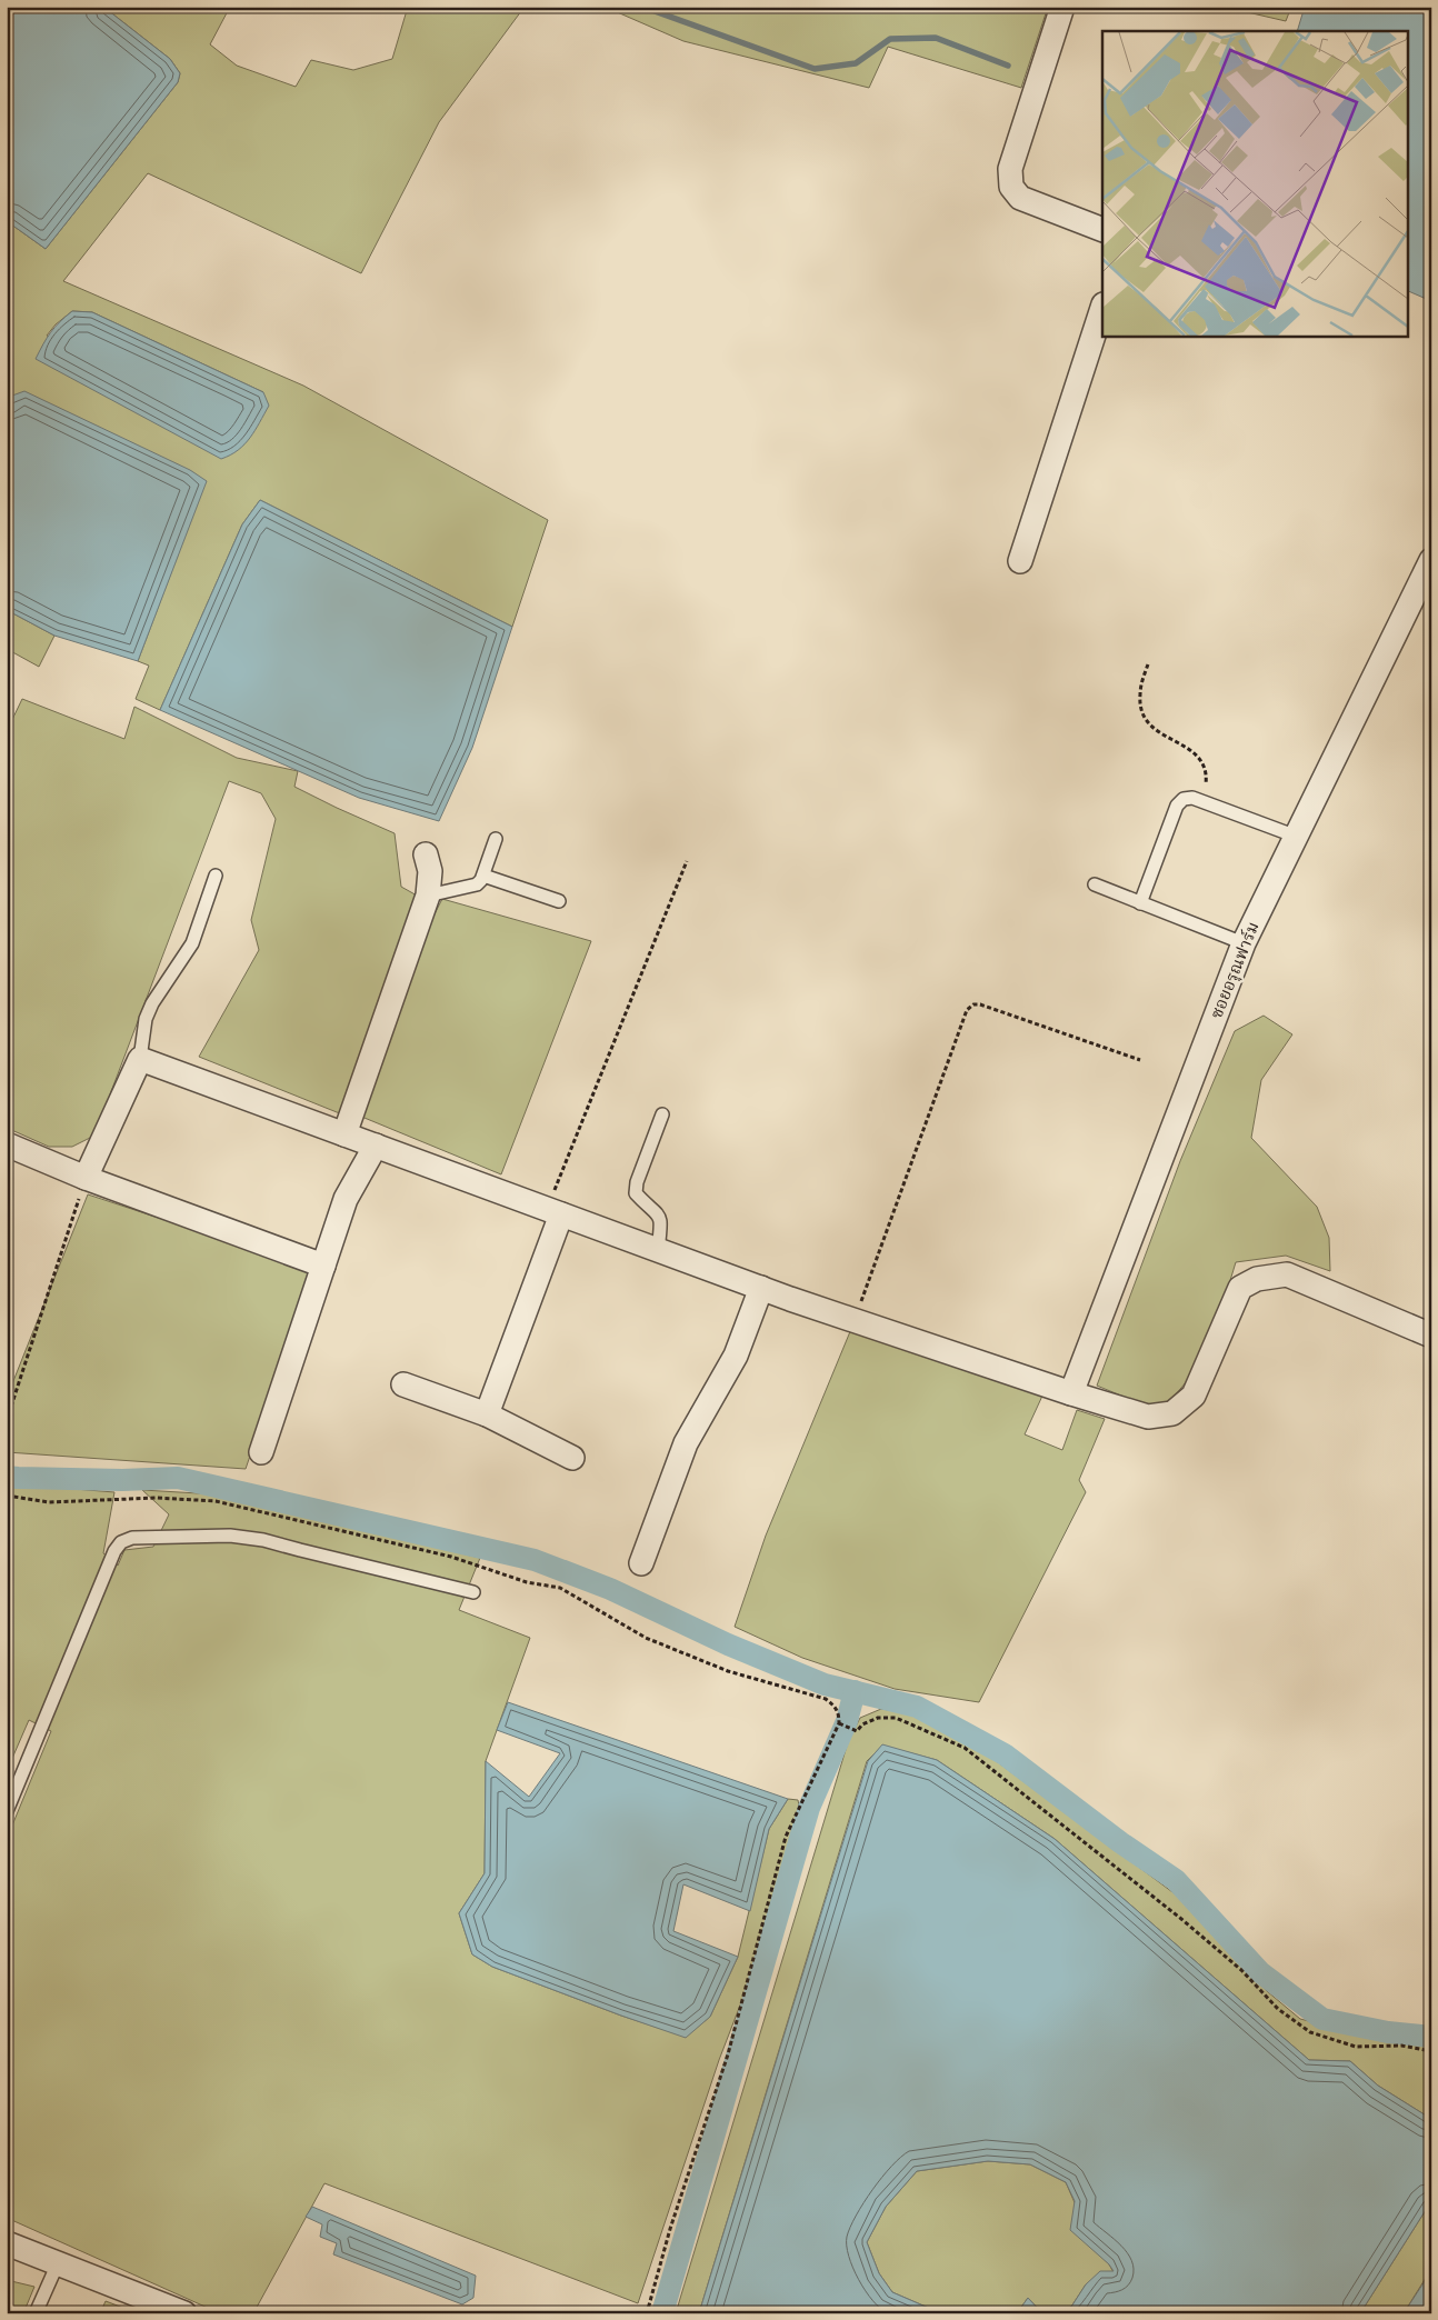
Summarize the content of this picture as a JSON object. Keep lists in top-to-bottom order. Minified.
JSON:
{"streets":{"street":["ซอยอรุณฟาร์ม"]}}
